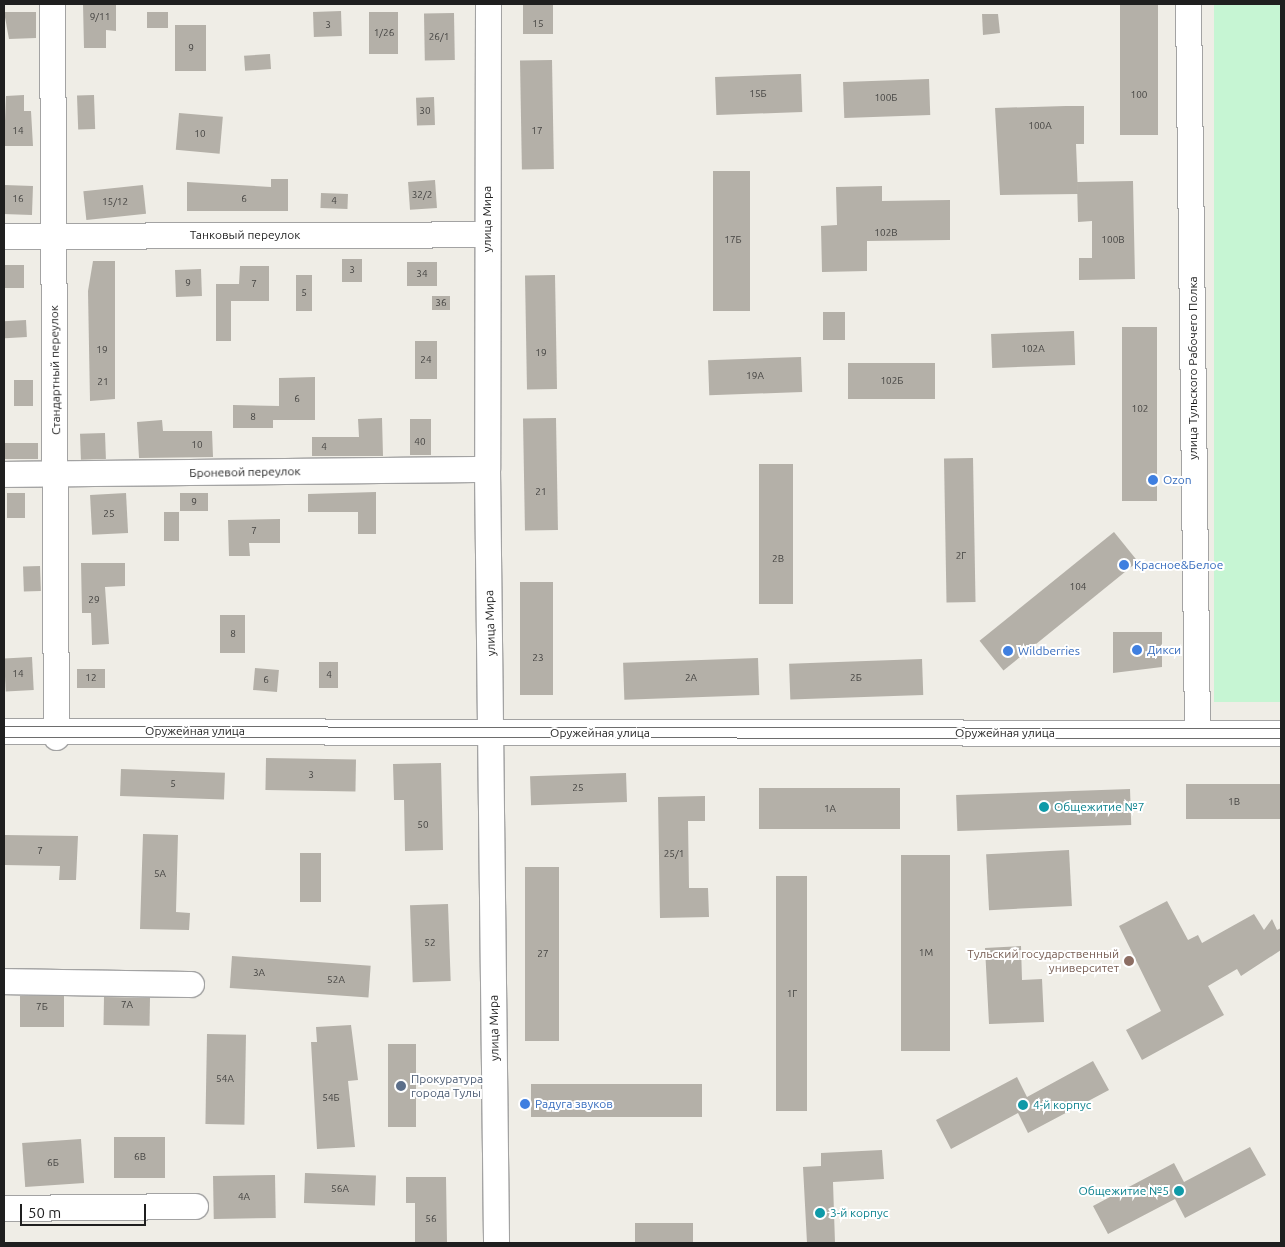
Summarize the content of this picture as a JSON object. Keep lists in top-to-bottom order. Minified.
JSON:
{"streets":{"street":["улица Мира","Танковый переулок","улица Тульского Рабочего Полка","Стандартный переулок","Броневой переулок","Оружейная улица"]},"crossings":[["улица Мира","Танковый переулок"],["улица Мира","Броневой переулок"],["улица Мира","Оружейная улица"],["Танковый переулок","Стандартный переулок"],["улица Тульского Рабочего Полка","Оружейная улица"],["Стандартный переулок","Броневой переулок"],["Стандартный переулок","Оружейная улица"]],"places":["Ozon","Красное&Белое","Дикси","Wildberries","Общежитие №7","Тульский государственный университет","Прокуратура города Тулы","Радуга звуков","4-й корпус","Общежитие №5","3-й корпус"],"house_numbers":["9/11","15","3","1/26","26/1","9","15Б","100","100Б","30","100А","14","17","10","32/2","16","6","4","15/12","102В","17Б","100В","3","34","9","7","5","36","102А","19","19","24","19А","102Б","21","6","102","8","40","10","4","21","9","25","7","2Г","2В","104","29","8","23","14","4","12","2А","2Б","6","3","5","25","1В","1А","50","7","25/1","5А","52","1М","27","3А","52А","1Г","7А","7Б","54А","54Б","6В","6Б","56А","4А","56"],"scale_bar":"50 m"}
